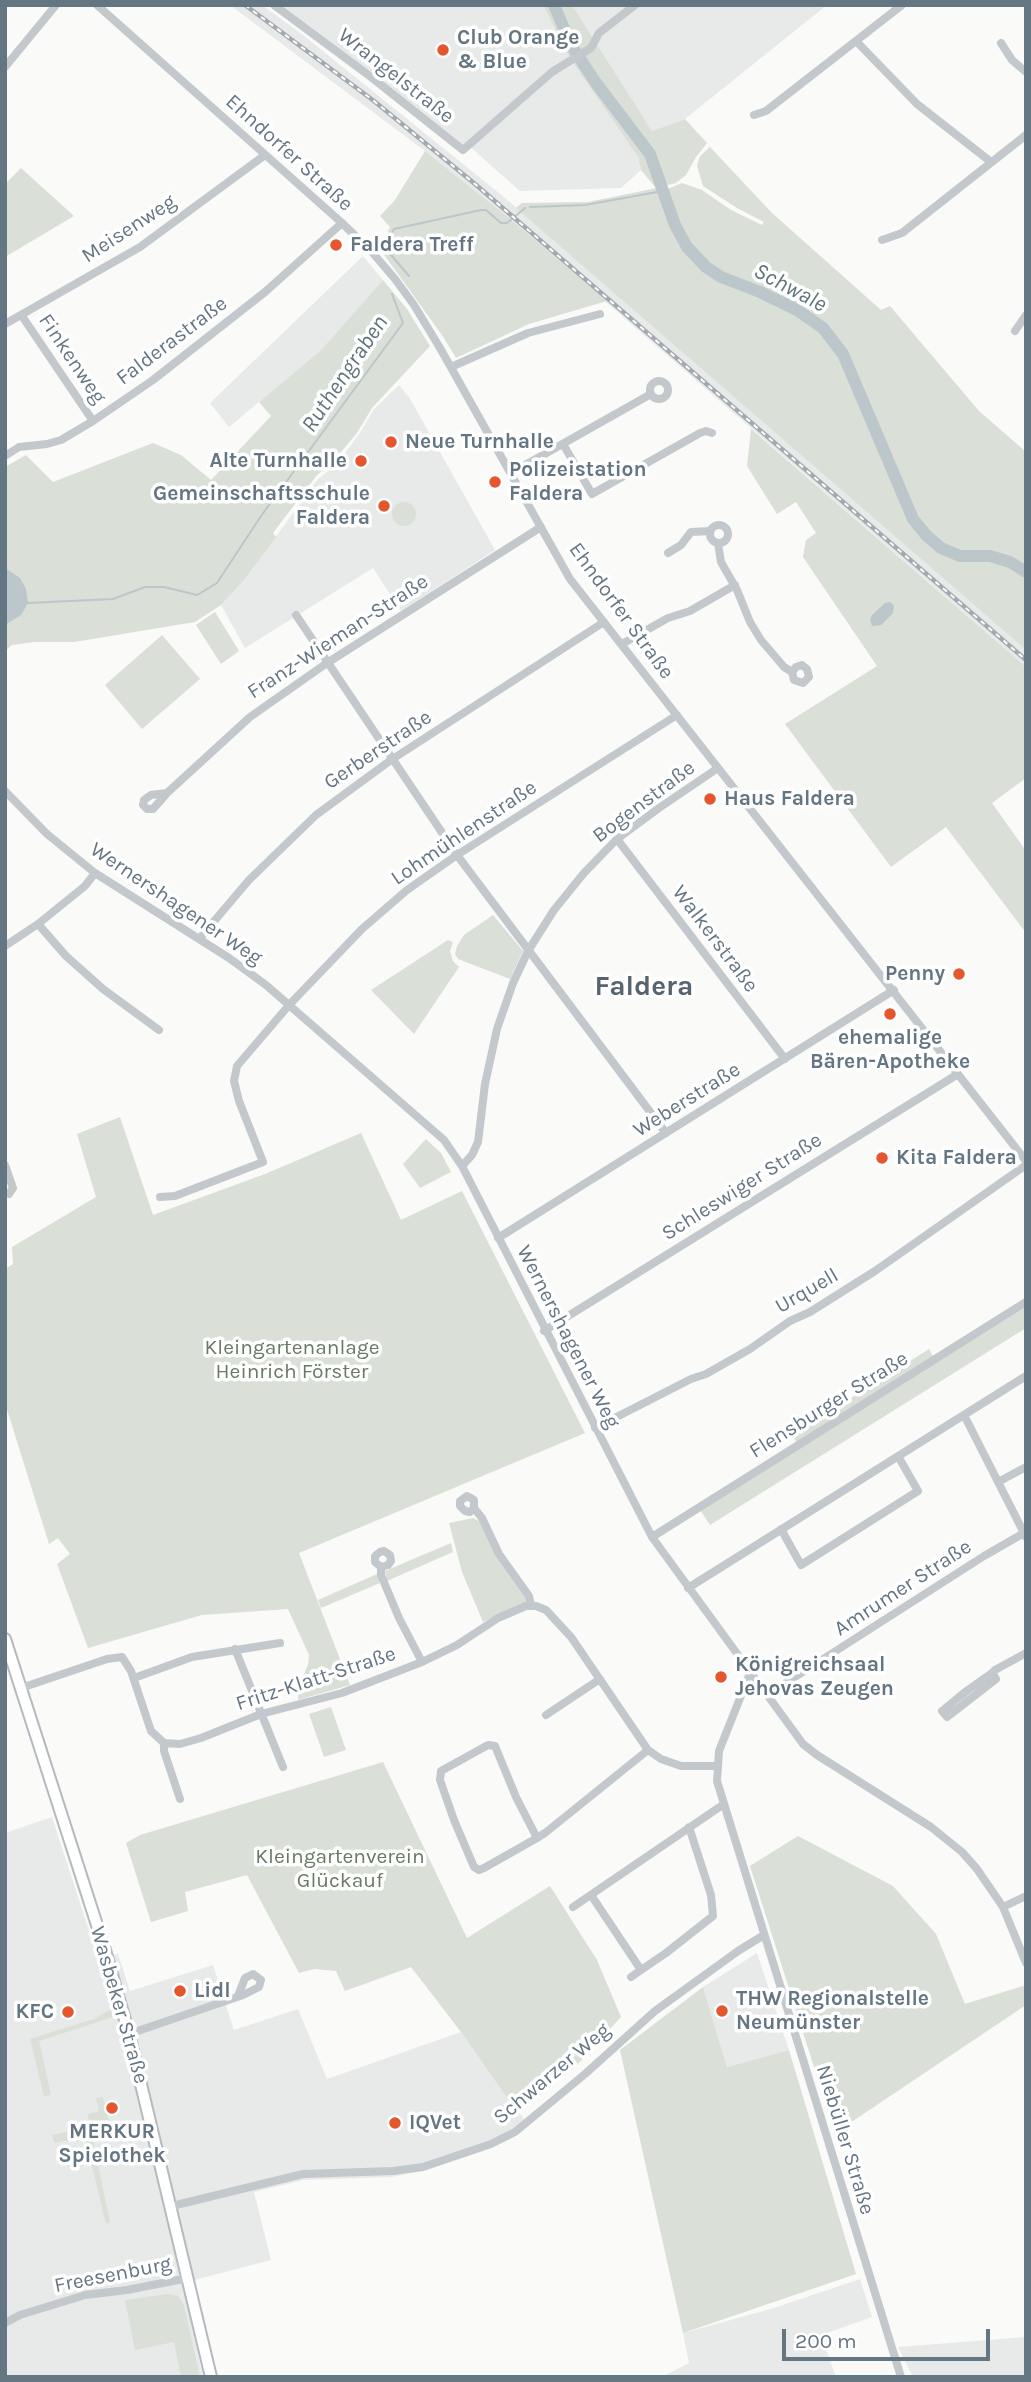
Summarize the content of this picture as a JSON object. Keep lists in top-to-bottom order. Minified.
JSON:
{"streets":{"main road":["Wasbeker Straße"],"street":["Wrangelstraße","Ehndorfer Straße","Meisenweg","Falderastraße","Finkenweg","Franz-Wieman-Straße","Gerberstraße","Bogenstraße","Lohmühlenstraße","Wernershagener Weg","Walkerstraße","Weberstraße","Schleswiger Straße","Urquell","Flensburger Straße","Amrumer Straße","Fritz-Klatt-Straße","Schwarzer Weg","Niebüller Straße","Freesenburg"]},"crossings":[["Ehndorfer Straße","Meisenweg"],["Ehndorfer Straße","Falderastraße"],["Ehndorfer Straße","Franz-Wieman-Straße"],["Ehndorfer Straße","Gerberstraße"],["Ehndorfer Straße","Bogenstraße"],["Ehndorfer Straße","Lohmühlenstraße"],["Ehndorfer Straße","Weberstraße"],["Ehndorfer Straße","Schleswiger Straße"],["Ehndorfer Straße","Urquell"],["Meisenweg","Finkenweg"],["Falderastraße","Finkenweg"],["Gerberstraße","Wernershagener Weg"],["Bogenstraße","Wernershagener Weg"],["Bogenstraße","Walkerstraße"],["Lohmühlenstraße","Wernershagener Weg"],["Wernershagener Weg","Weberstraße"],["Wernershagener Weg","Schleswiger Straße"],["Wernershagener Weg","Urquell"],["Wernershagener Weg","Flensburger Straße"],["Wernershagener Weg","Amrumer Straße"],["Wernershagener Weg","Niebüller Straße"],["Walkerstraße","Weberstraße"],["Wasbeker Straße","Schwarzer Weg"],["Wasbeker Straße","Freesenburg"],["Schwarzer Weg","Niebüller Straße"]],"districts":["Faldera"],"water":["Schwale","Ruthengraben"],"parks":["Kleingartenanlage Heinrich Förster","Kleingartenverein Glückauf"],"places":["Club Orange & Blue","Faldera Treff","Neue Turnhalle","Alte Turnhalle","Polizeistation Faldera","Gemeinschaftsschule Faldera","Haus Faldera","Penny","ehemalige Bären-Apotheke","Kita Faldera","Königreichsaal Jehovas Zeugen","Lidl","THW Regionalstelle Neumünster","KFC","MERKUR Spielothek","IQVet"],"scale_bar":"200 m"}
